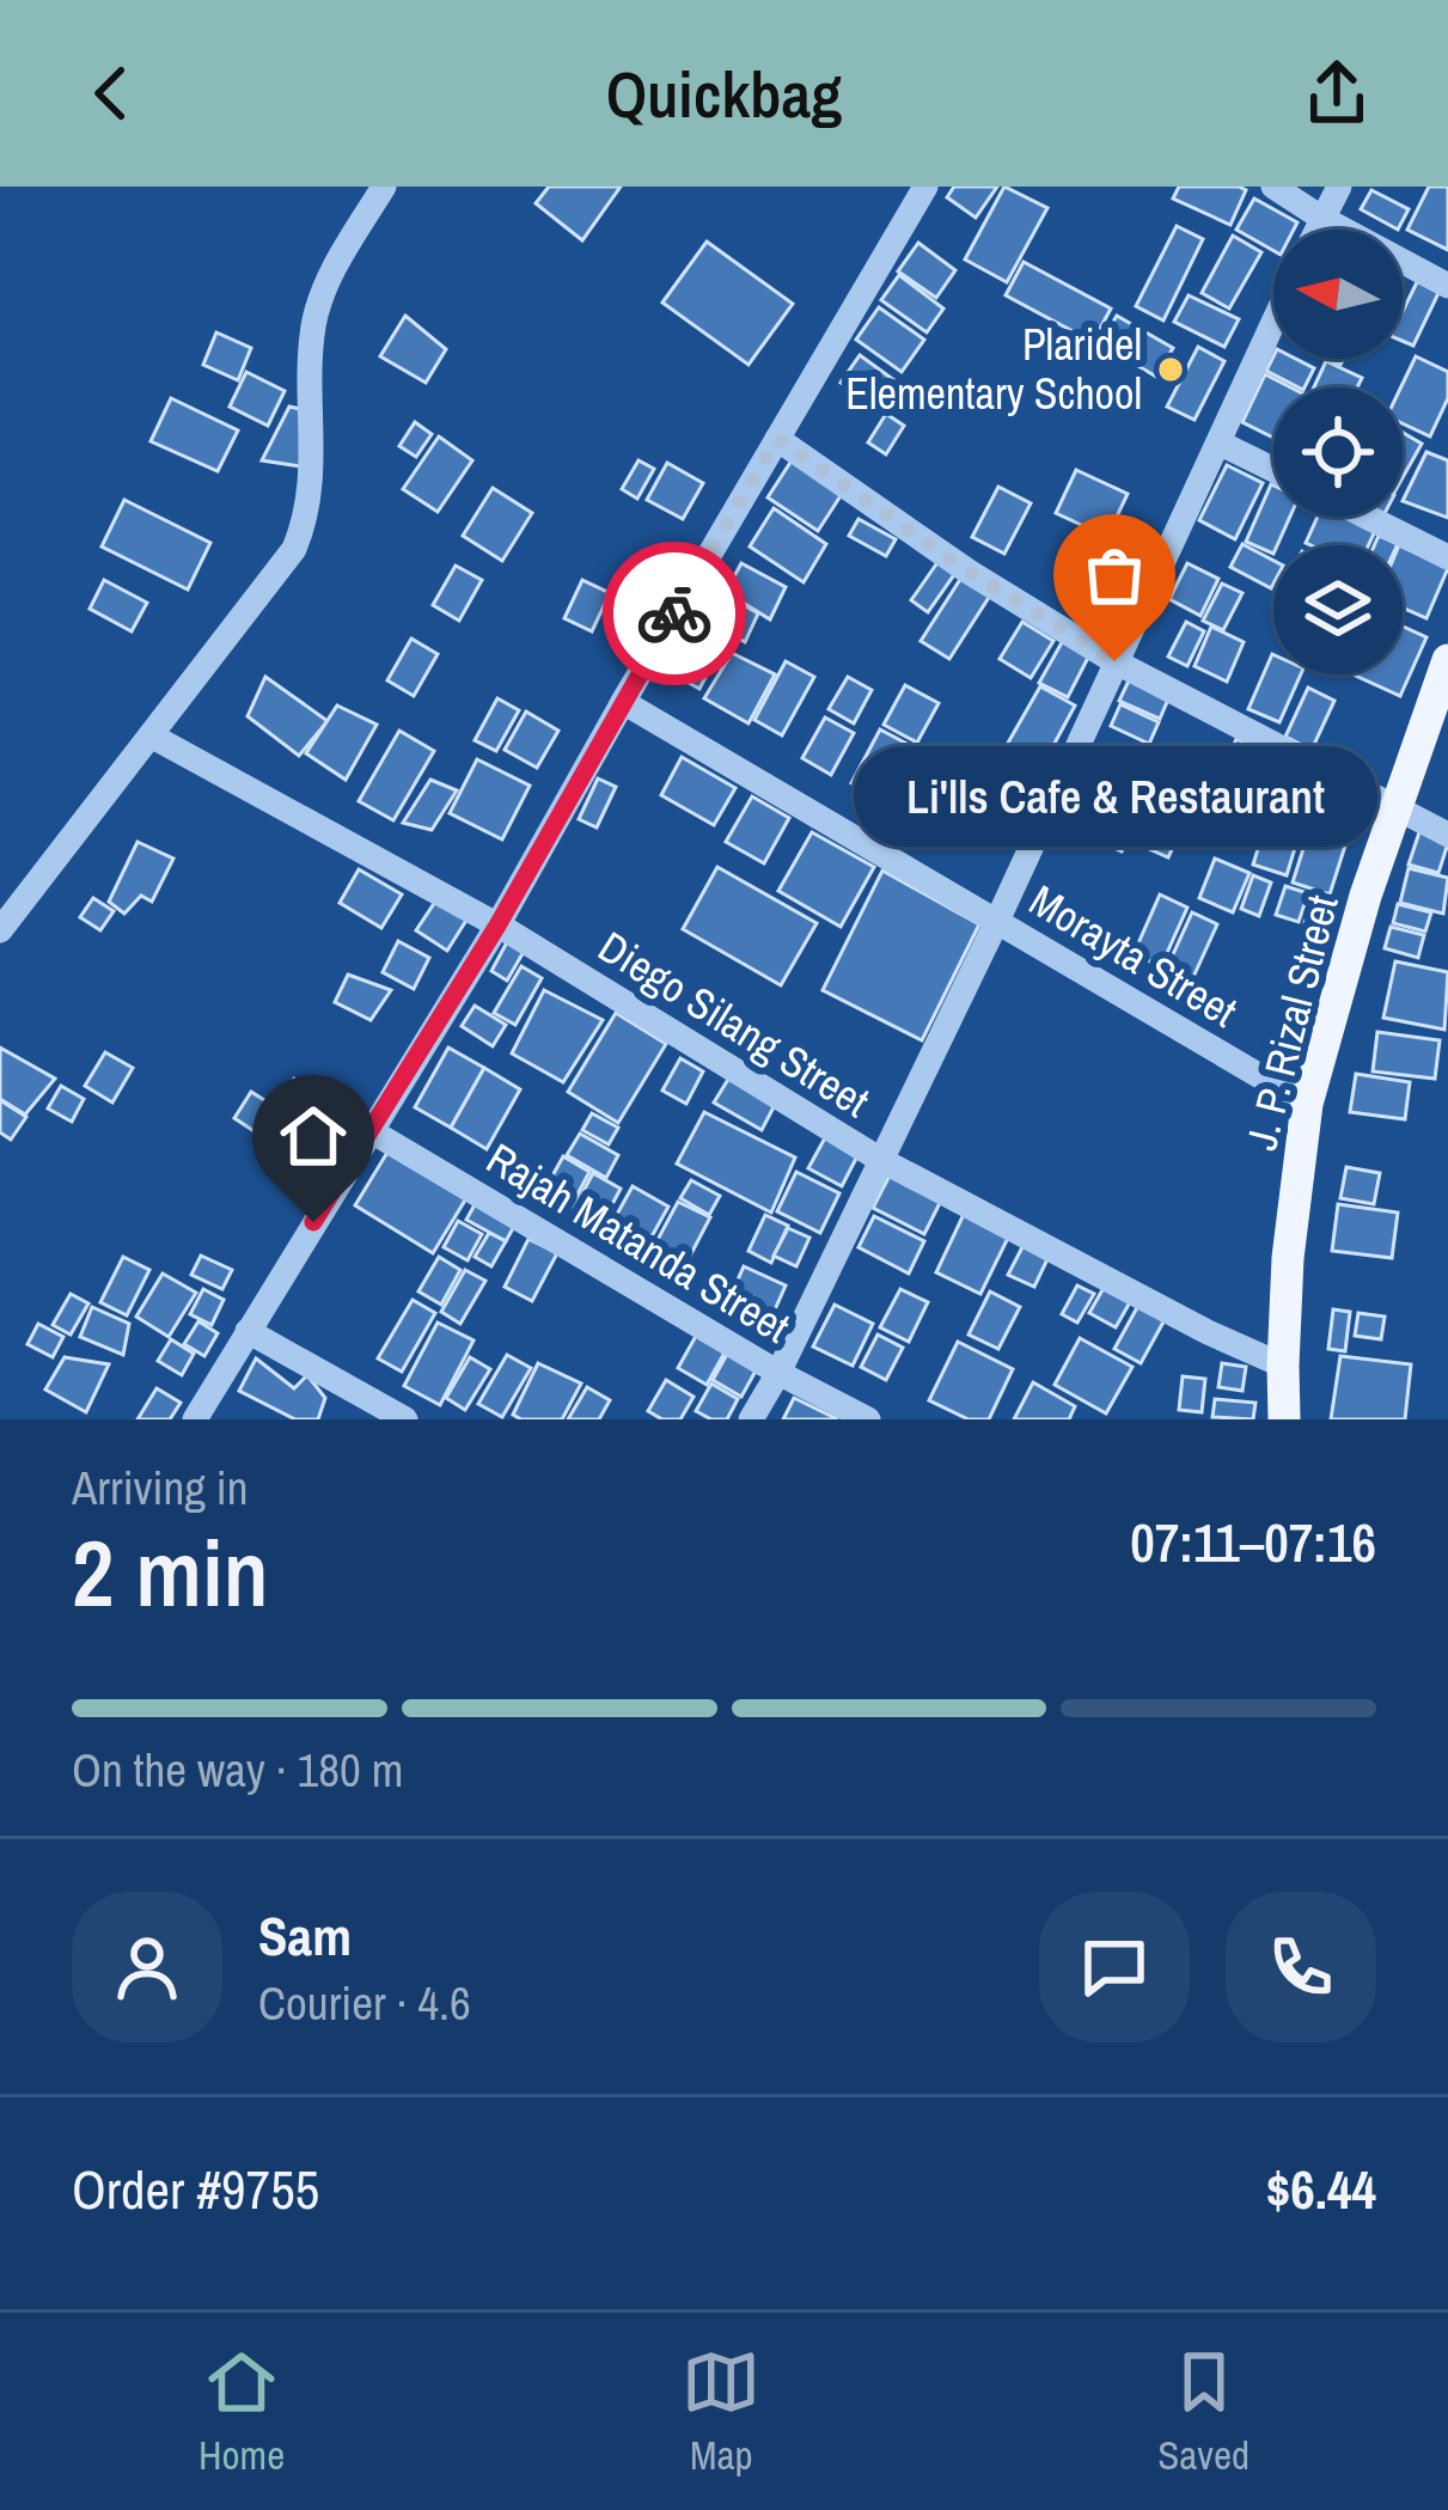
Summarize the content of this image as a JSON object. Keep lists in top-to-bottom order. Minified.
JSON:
{"streets":{"main road":["J. P. Rizal Street"],"street":["Morayta Street","Diego Silang Street","Rajah Matanda Street"]},"crossings":[["Morayta Street","J. P. Rizal Street"],["J. P. Rizal Street","Diego Silang Street"]],"places":["Plaridel Elementary School","Li'lls Cafe & Restaurant"],"north":"left","page":{"header":"Quickbag","bubble":"Li'lls Cafe & Restaurant","heading":["2 min","Arriving in","07:11–07:16"],"panel":["Sam","Courier · 4.6","Order #9755","$6.44"],"bar":"On the way · 180 m","tabs":["Home","Map","Saved"]}}
